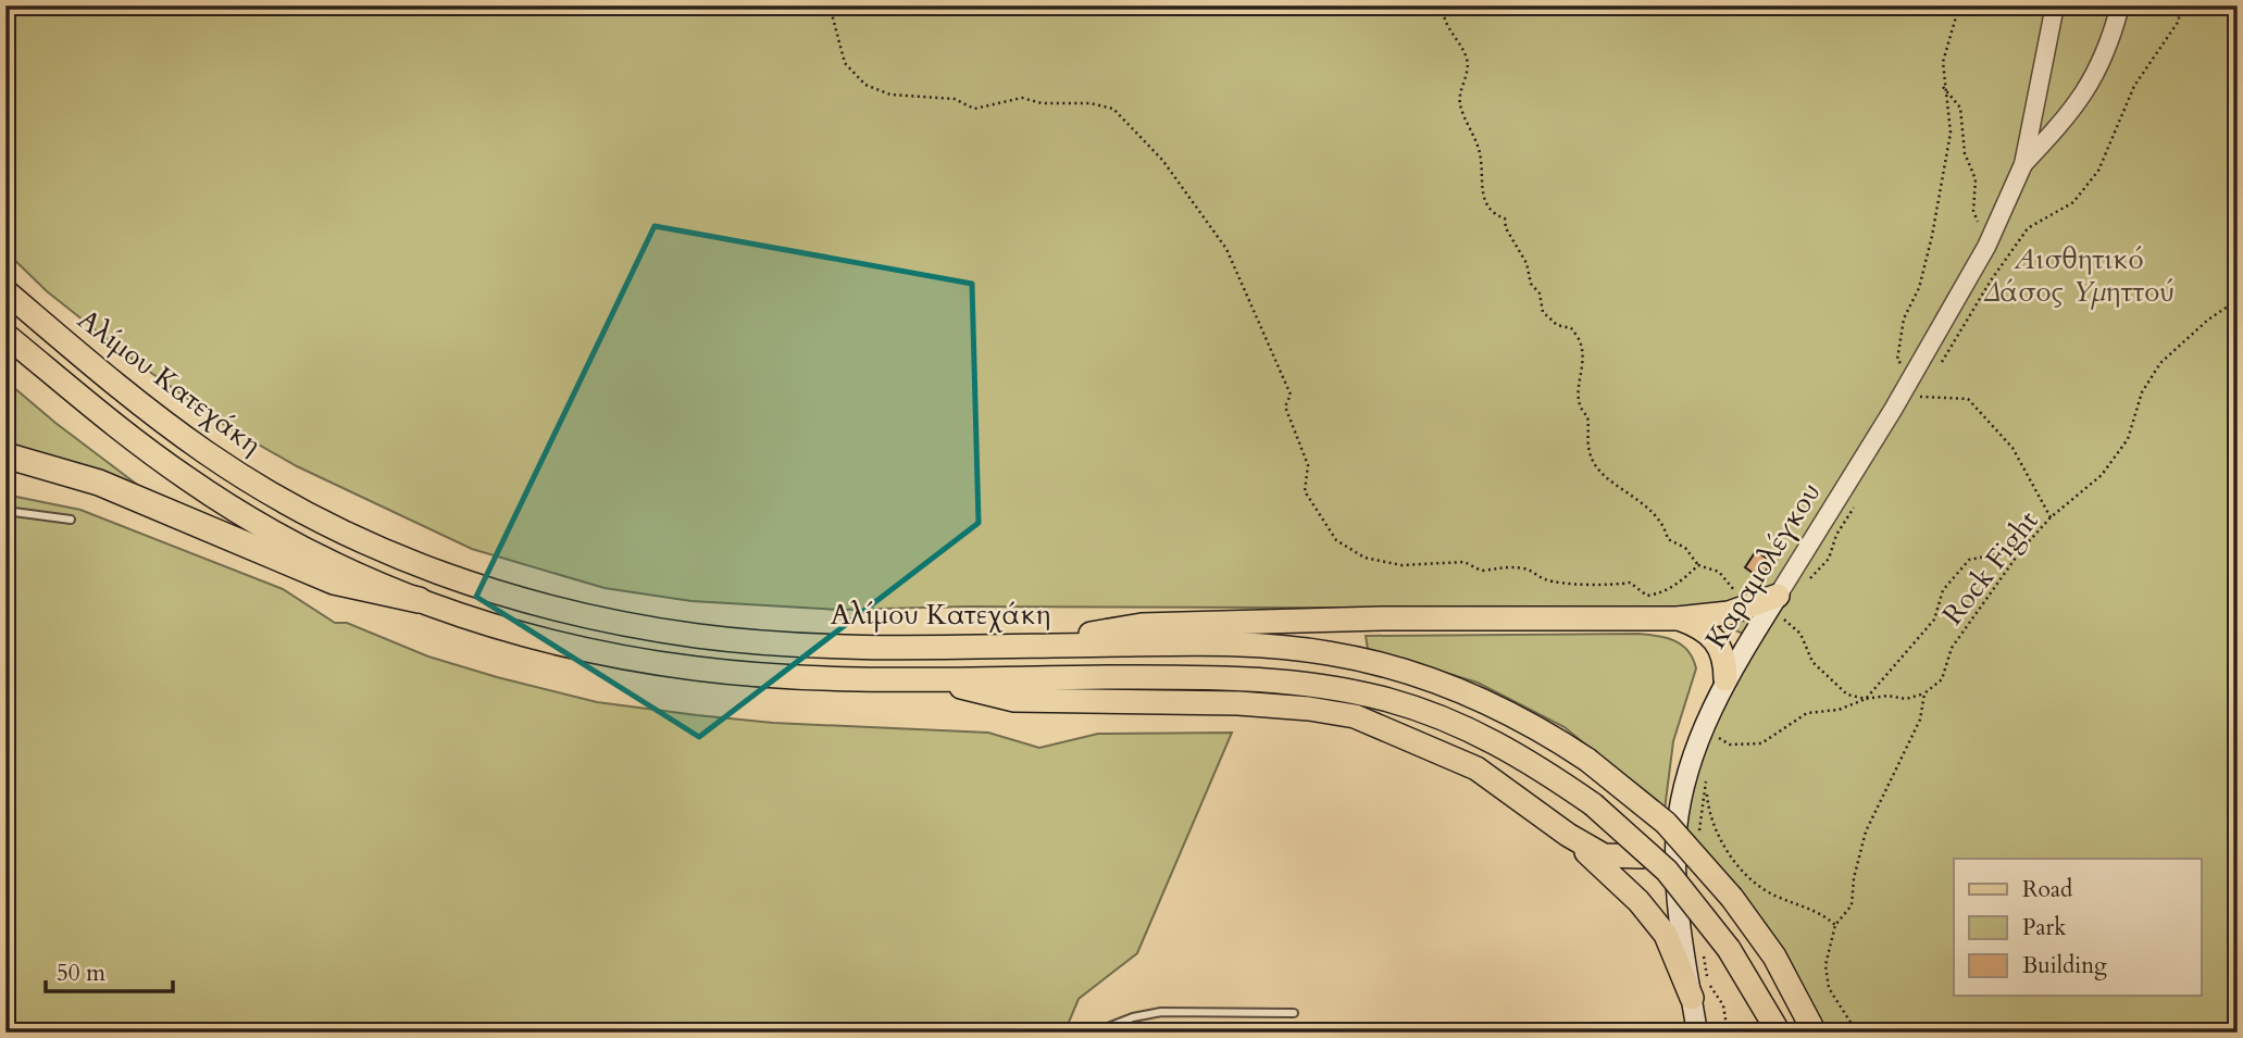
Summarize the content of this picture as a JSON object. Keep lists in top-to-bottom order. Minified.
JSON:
{"streets":{"main road":["Αλίμου Κατεχάκη","Καραμολέγκου"],"path":["Rock Fight"]},"parks":["Αισθητικό Δάσος Υμηττού"],"legend":["Road","Park","Building"],"scale_bar":"50 m"}
